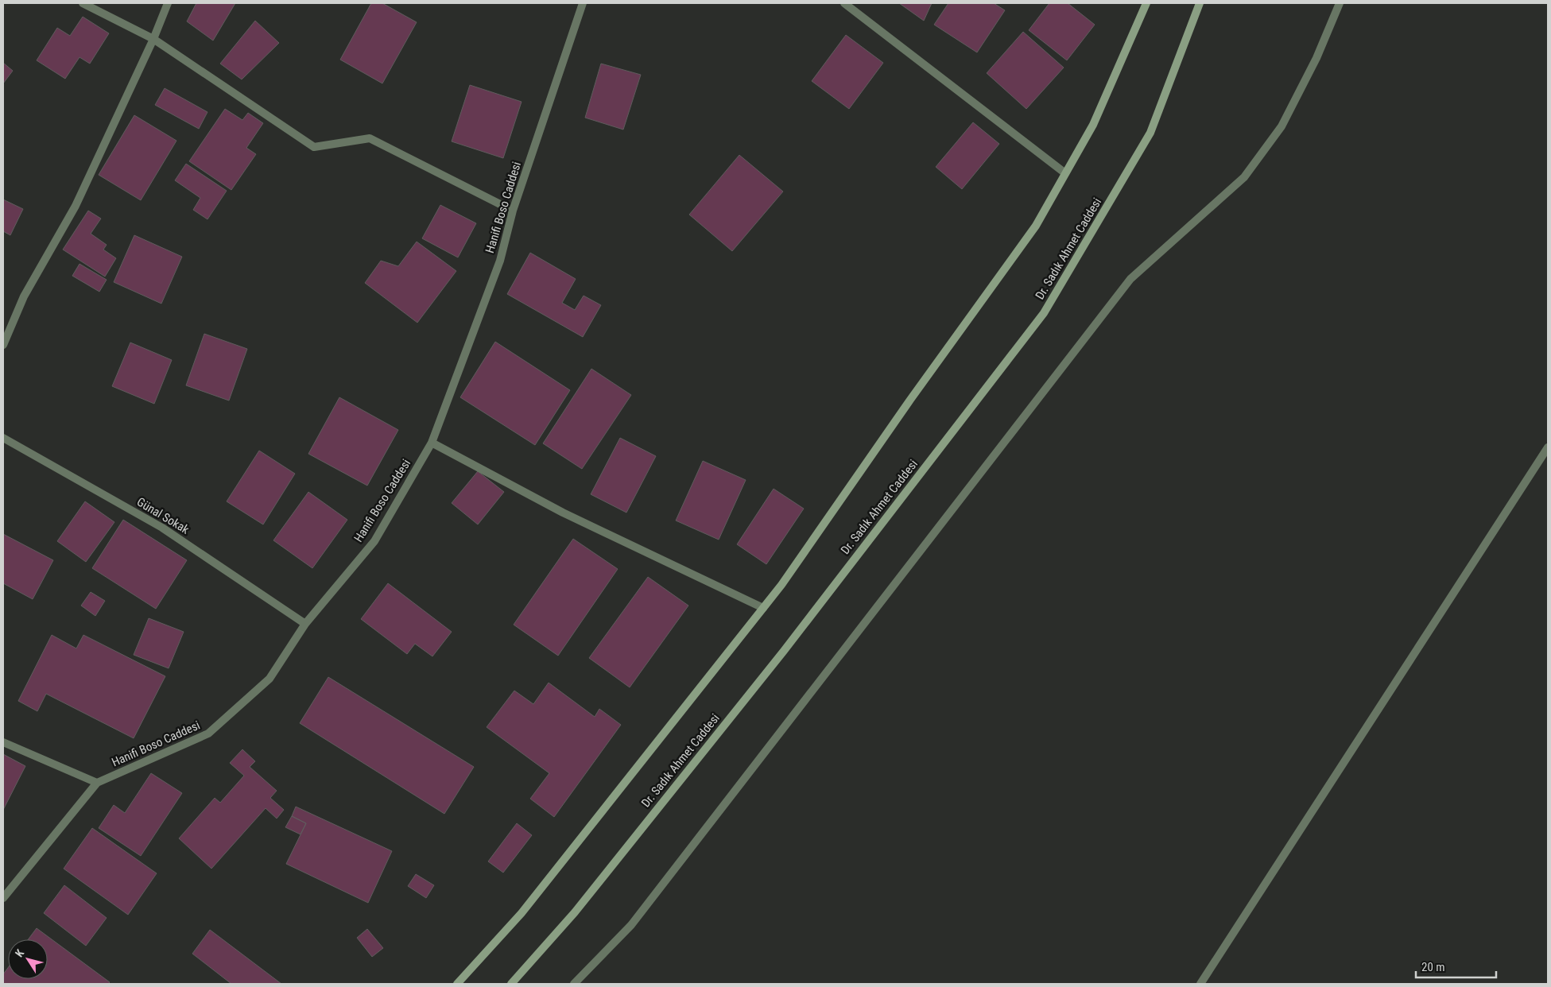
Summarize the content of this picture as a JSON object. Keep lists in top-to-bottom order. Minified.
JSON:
{"streets":{"street":["Hanifi Boso Caddesi","Dr. Sadık Ahmet Caddesi","Günal Sokak"]},"crossings":[["Hanifi Boso Caddesi","Günal Sokak"]],"scale_bar":"20 m","north":"top left"}
